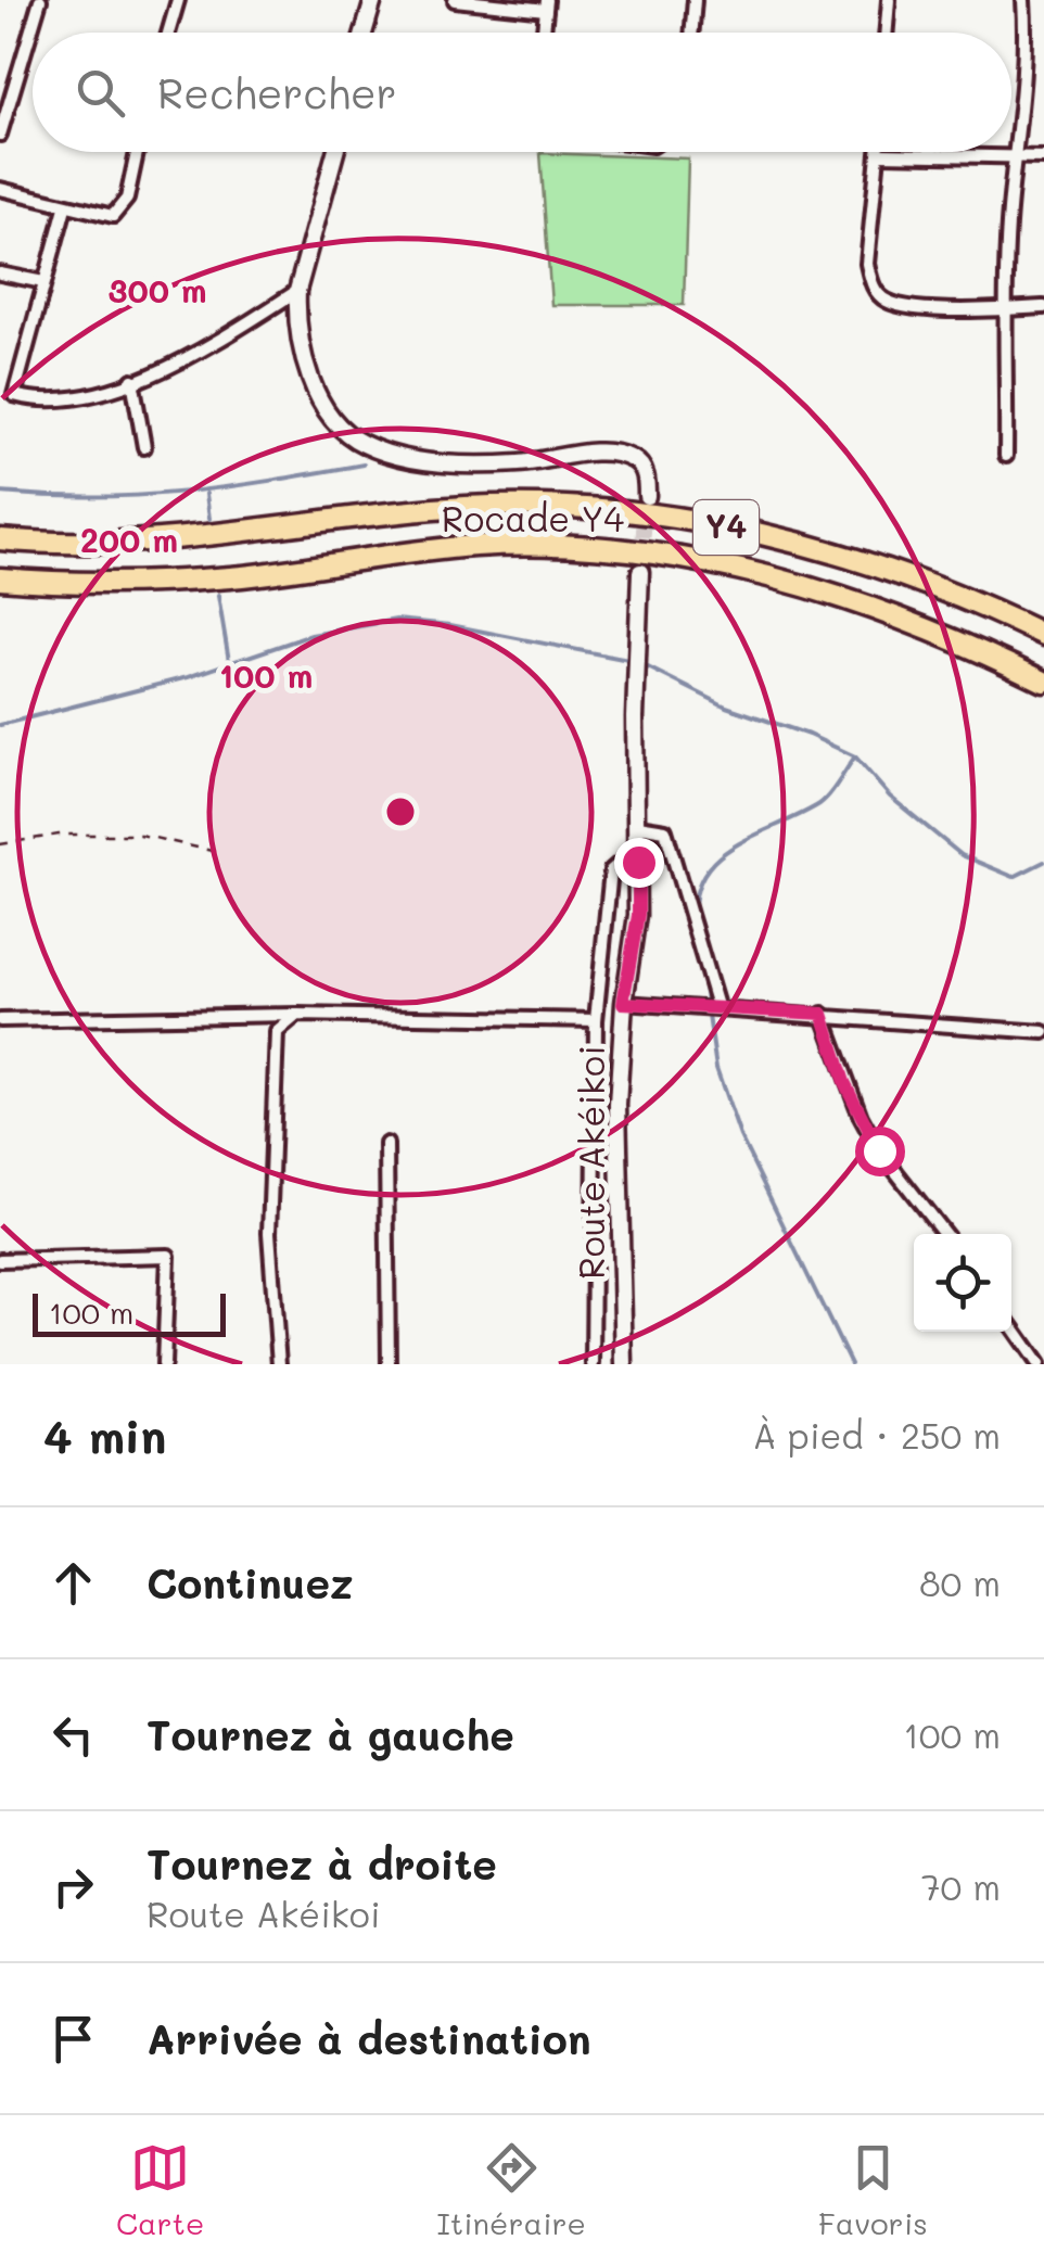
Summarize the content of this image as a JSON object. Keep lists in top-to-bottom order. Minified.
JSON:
{"streets":{"highway":["Rocade Y4","Y4"],"street":["Route Akéikoi"]},"scale_bar":"100 m","page":{"search":"Rechercher","scale":"100 m","heading":["4 min","À pied · 250 m"],"list":[["Continuez","80 m"],["Tournez à gauche","100 m"],["Tournez à droite","Route Akéikoi","70 m"],"Arrivée à destination"],"nav":["Carte","Itinéraire","Favoris"]},"rings":["300 m","200 m","100 m"]}
